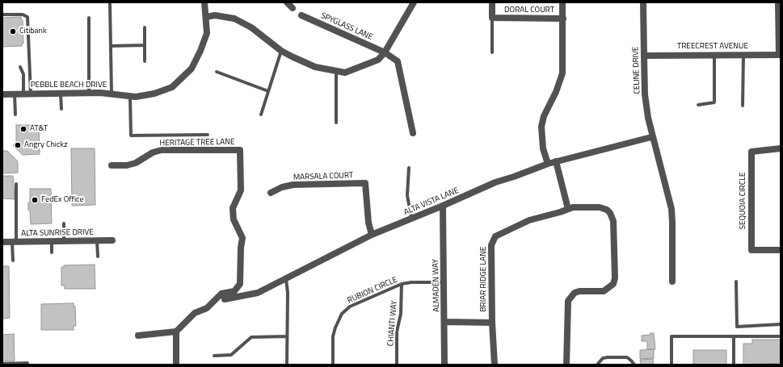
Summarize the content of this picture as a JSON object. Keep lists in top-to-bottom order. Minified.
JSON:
{"streets":{"street":["DORAL COURT","SPYGLASS LANE","TREECREST AVENUE","CELINE DRIVE","PEBBLE BEACH DRIVE","HERITAGE TREE LANE","MARSALA COURT","SEQUOIA CIRCLE","ALTA VISTA LANE","ALTA SUNRISE DRIVE","BRIAR RIDGE LANE","ALMADEN WAY"],"lane":["RUBION CIRCLE","CHIANTI WAY"]},"crossings":[["TREECREST AVENUE","CELINE DRIVE"],["CELINE DRIVE","ALTA VISTA LANE"],["MARSALA COURT","ALTA VISTA LANE"],["ALTA VISTA LANE","ALMADEN WAY"],["BRIAR RIDGE LANE","ALMADEN WAY"],["ALMADEN WAY","RUBION CIRCLE"],["RUBION CIRCLE","CHIANTI WAY"]],"places":["Citibank","AT&T","Angry Chickz","FedEx Office"]}
